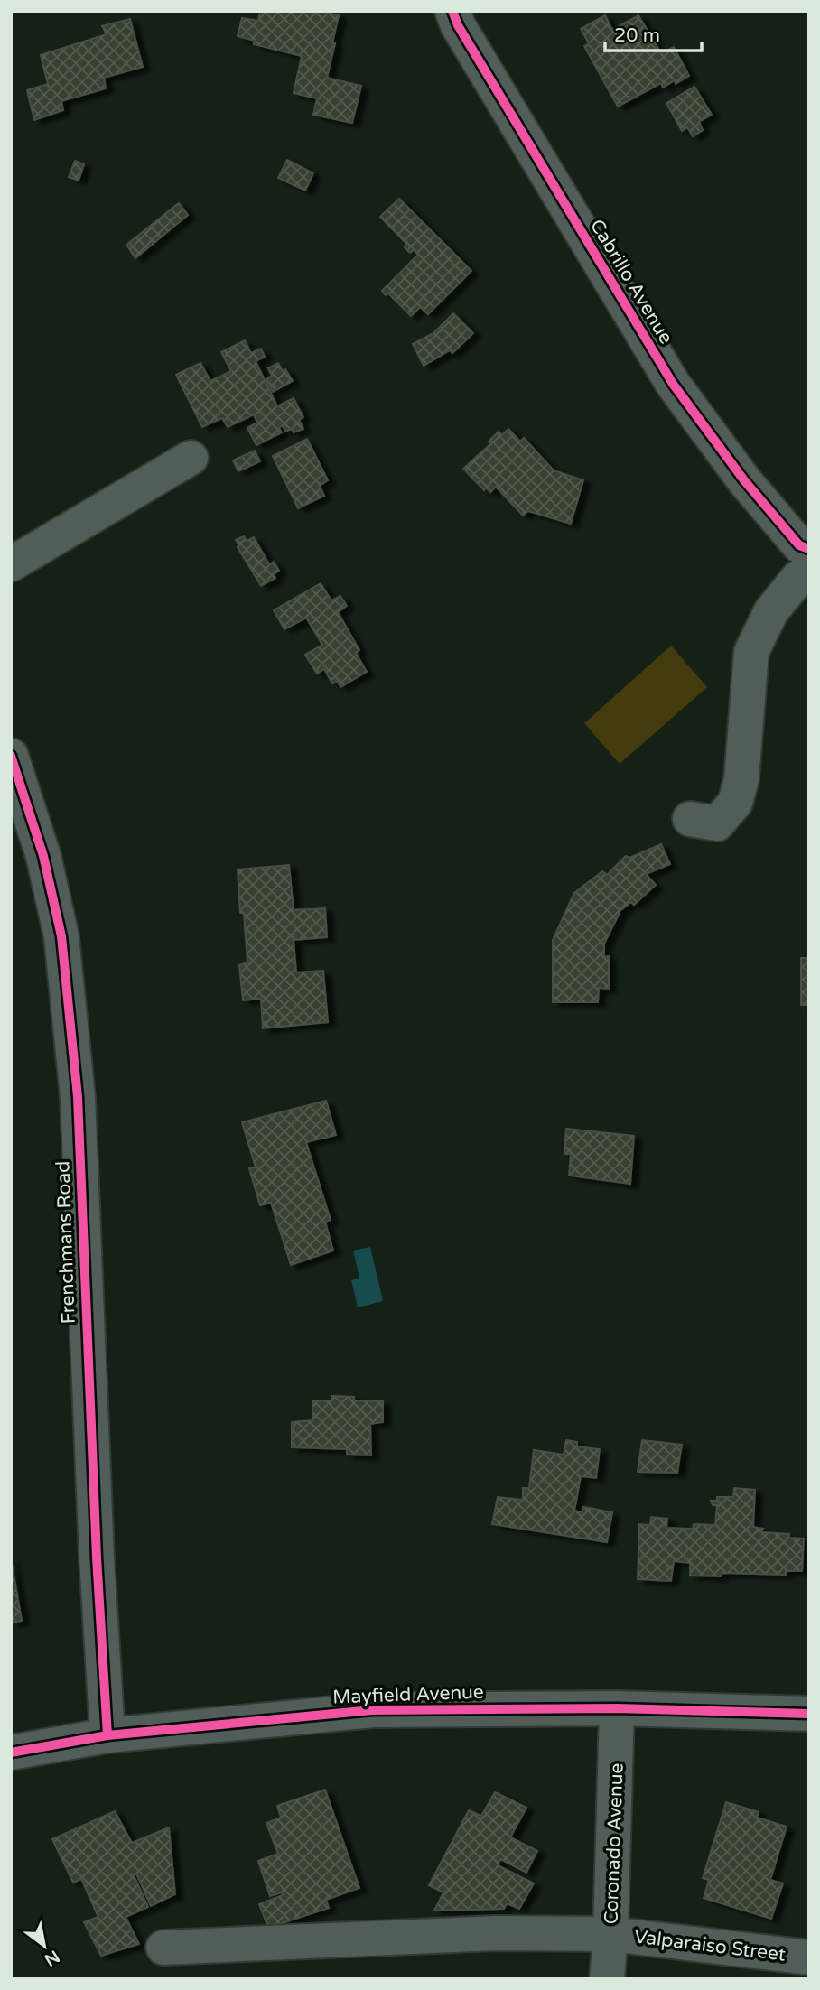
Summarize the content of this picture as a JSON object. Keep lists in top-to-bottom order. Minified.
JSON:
{"streets":{"street":["Cabrillo Avenue","Frenchmans Road","Mayfield Avenue","Coronado Avenue","Valparaiso Street"]},"crossings":[["Frenchmans Road","Mayfield Avenue"],["Mayfield Avenue","Coronado Avenue"],["Coronado Avenue","Valparaiso Street"]],"scale_bar":"20 m","north":"bottom right"}
